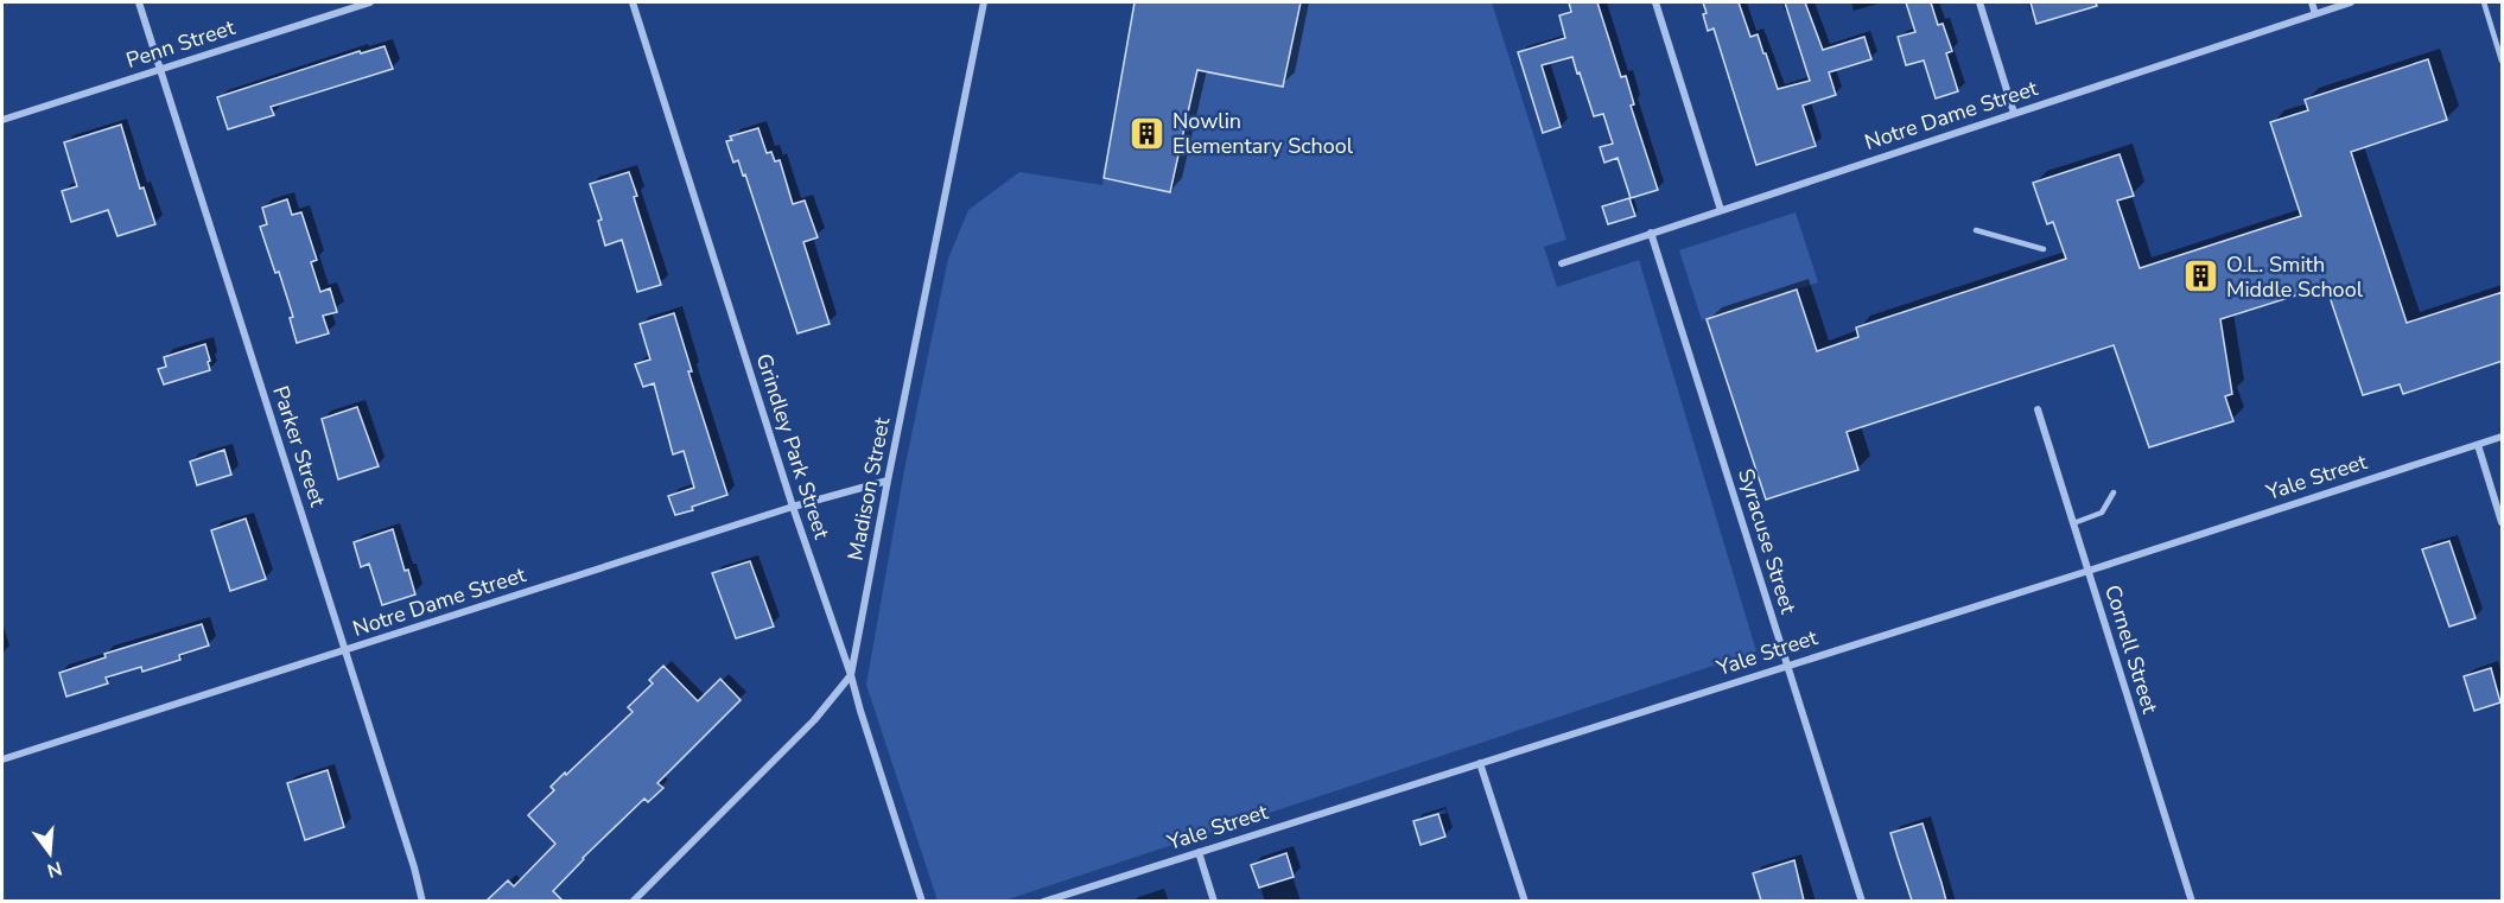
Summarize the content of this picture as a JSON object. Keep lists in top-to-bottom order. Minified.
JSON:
{"streets":{"street":["Penn Street","Notre Dame Street","Parker Street","Grindley Park Street","Yale Street","Madison Street","Syracuse Street","Cornell Street"]},"crossings":[["Penn Street","Parker Street"],["Notre Dame Street","Parker Street"],["Notre Dame Street","Grindley Park Street"],["Notre Dame Street","Madison Street"],["Notre Dame Street","Syracuse Street"],["Grindley Park Street","Madison Street"],["Yale Street","Syracuse Street"],["Yale Street","Cornell Street"]],"places":{"building":["Nowlin Elementary School","O.L. Smith Middle School"]},"north":"bottom"}
